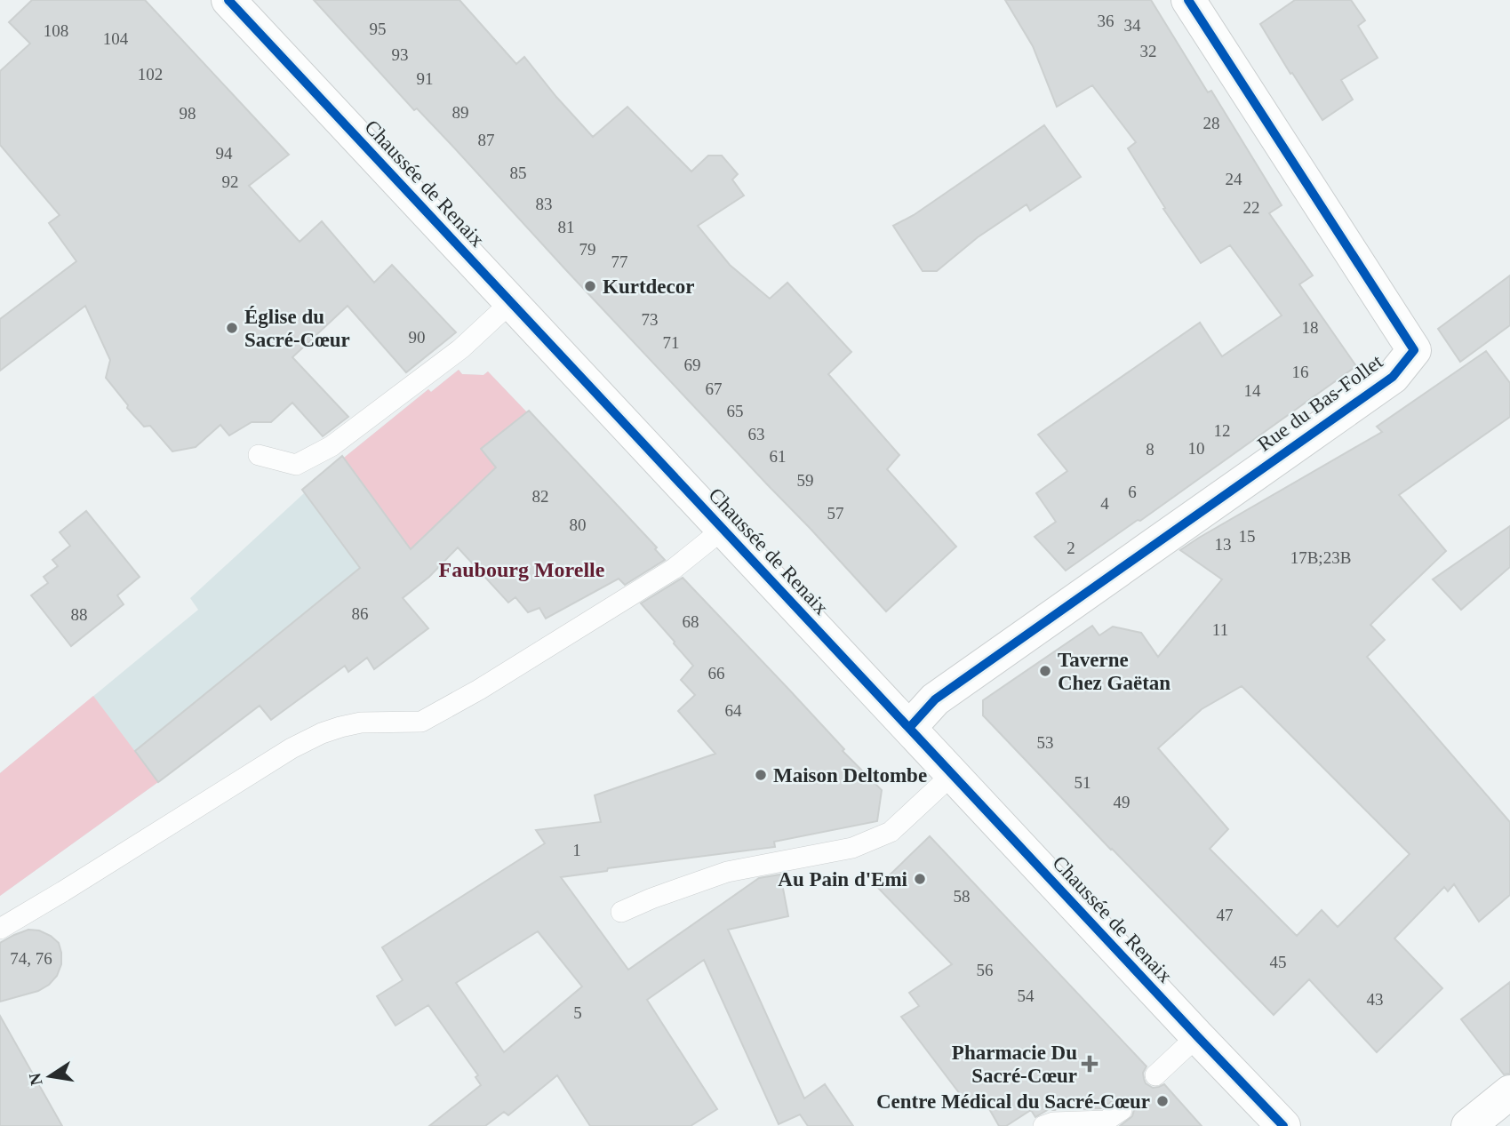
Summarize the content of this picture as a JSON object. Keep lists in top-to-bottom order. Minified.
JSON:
{"streets":{"main road":["Chaussée de Renaix","Rue du Bas-Follet"]},"crossings":[["Chaussée de Renaix","Rue du Bas-Follet"]],"districts":["Faubourg Morelle"],"places":{"other":["Kurtdecor","Église du Sacré-Cœur","Taverne Chez Gaëtan","Maison Deltombe","Au Pain d'Emi","Centre Médical du Sacré-Cœur"],"health":["Pharmacie Du Sacré-Cœur"]},"house_numbers":["36","34","95","108","104","32","93","102","91","89","98","28","87","94","85","24","92","83","22","81","79","77","73","18","90","71","69","16","67","14","65","12","63","10","8","61","59","6","82","4","57","80","15","13","2","17B;23B","86","88","68","11","66","64","53","51","49","1","58","47","74, 76","45","56","54","43","5"],"north":"left"}
